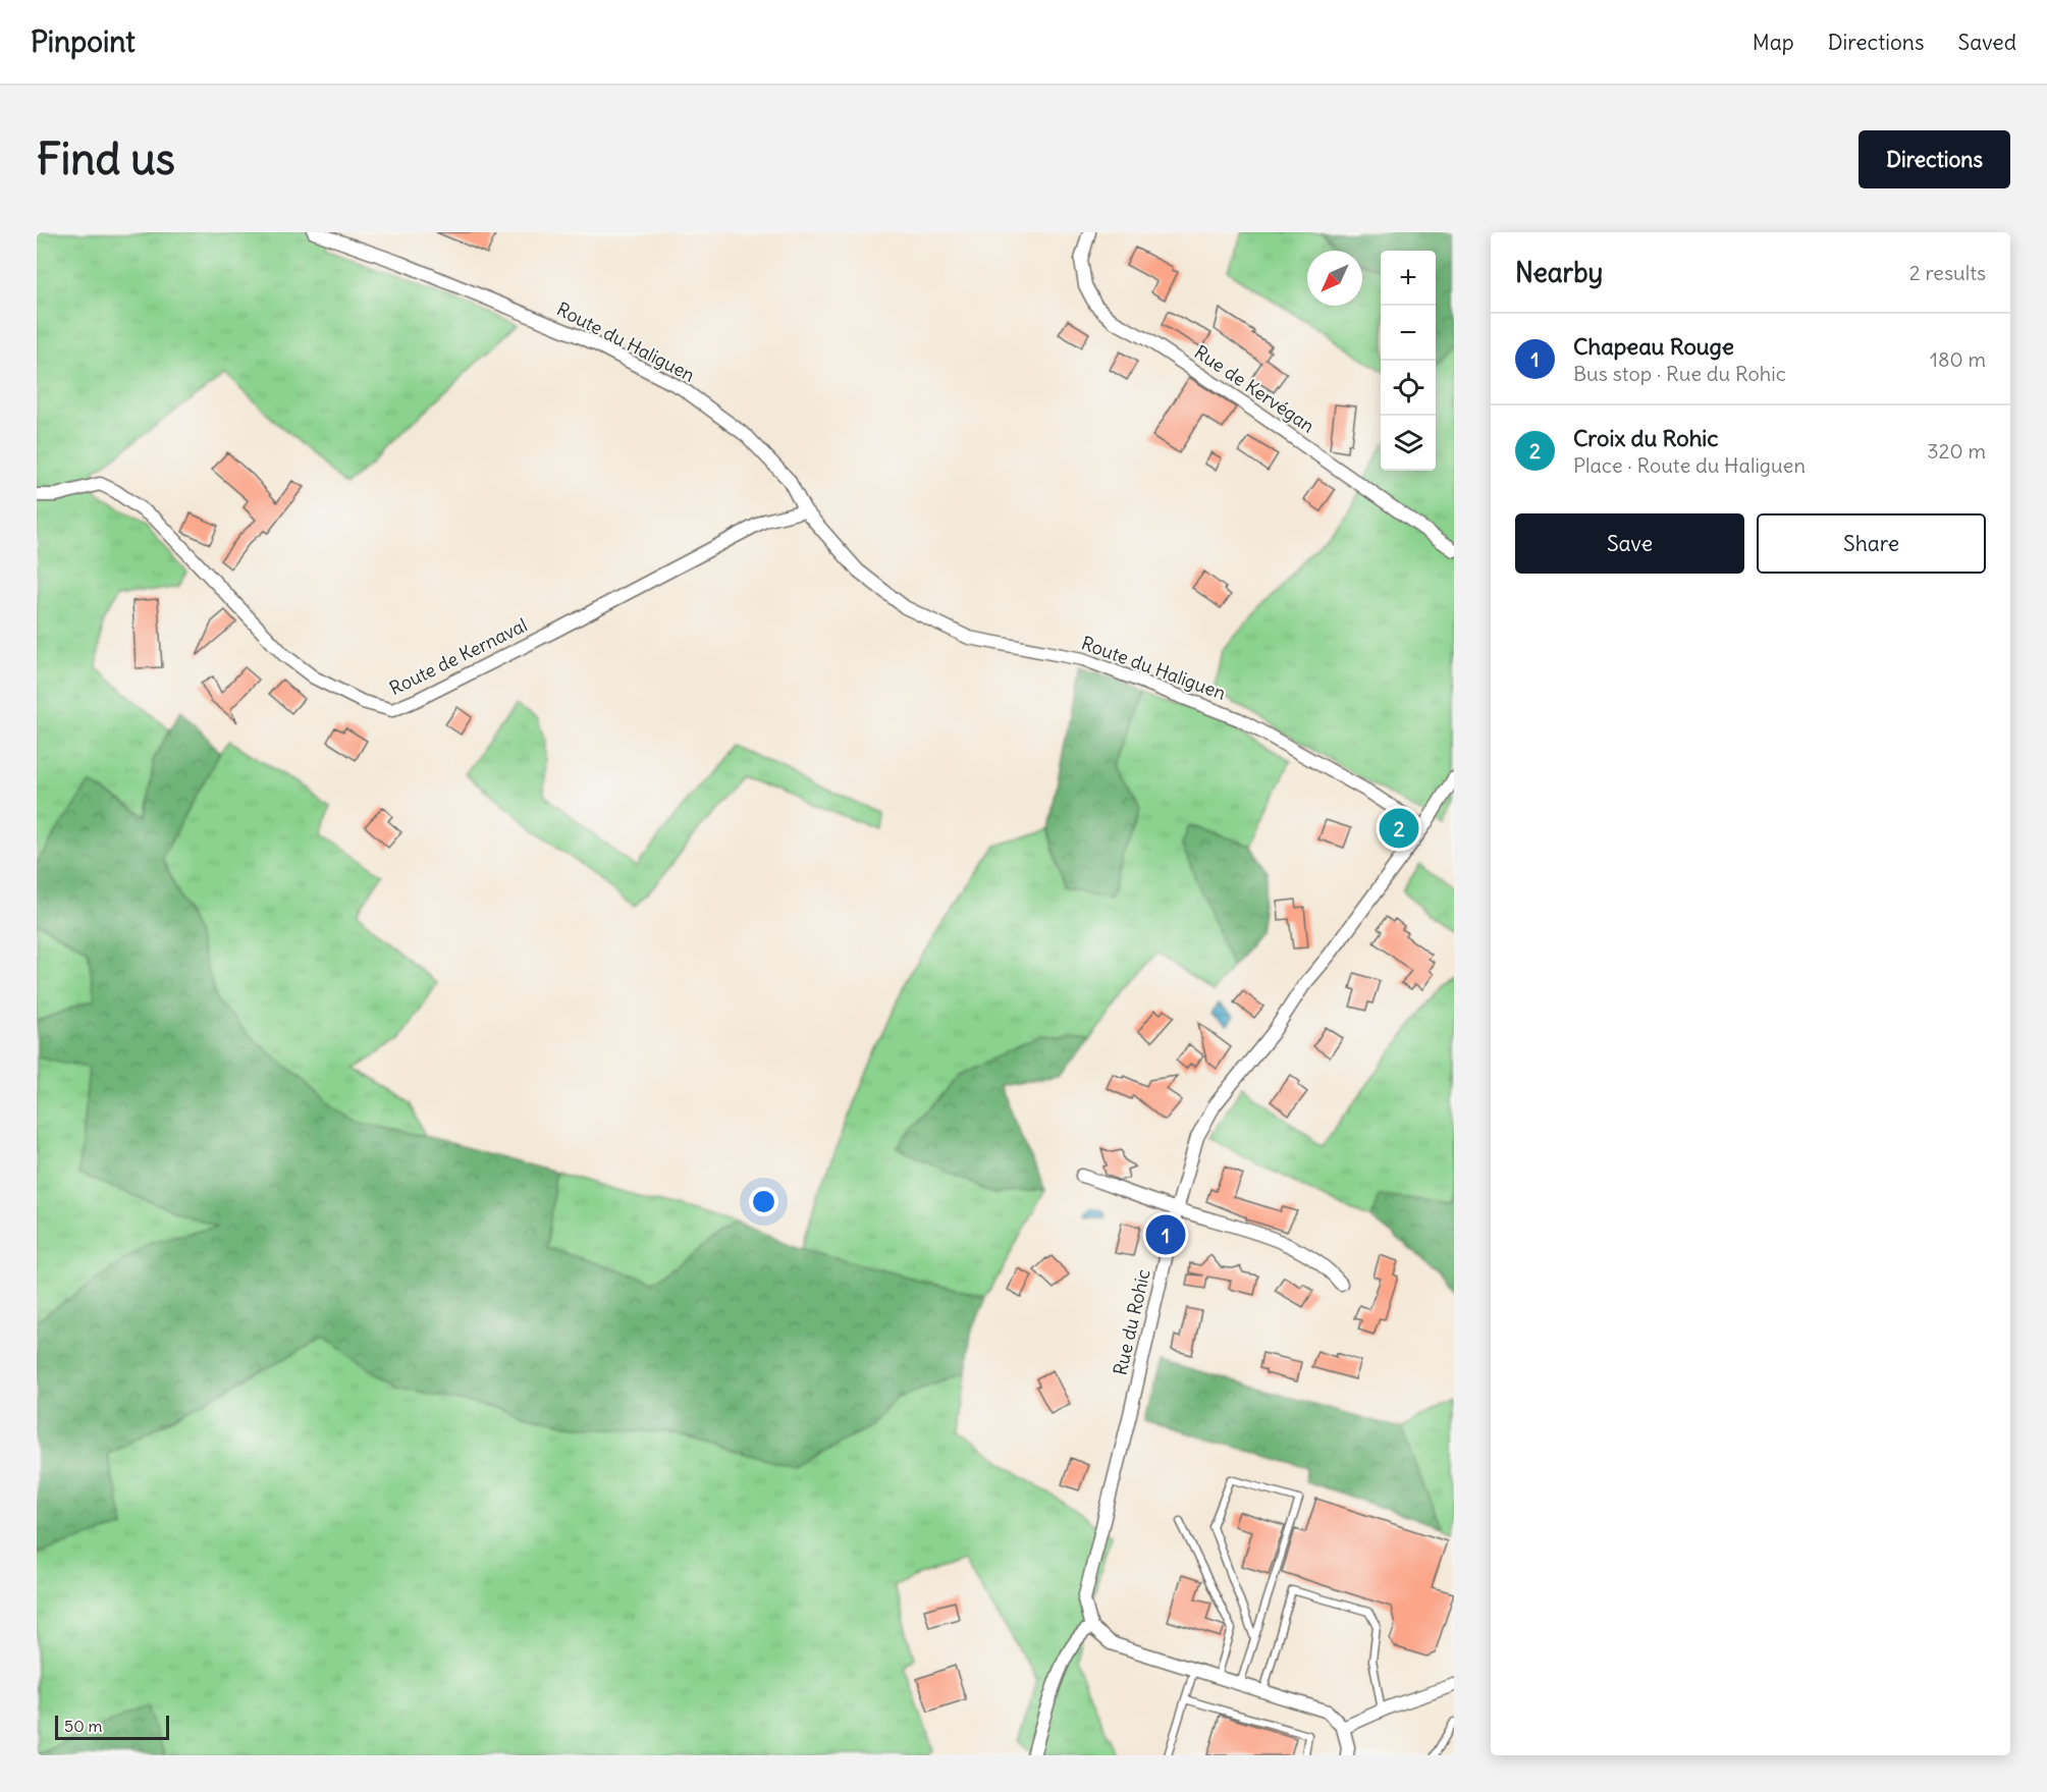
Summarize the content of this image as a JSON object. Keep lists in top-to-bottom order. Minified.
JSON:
{"streets":{"street":["Route du Haliguen","Rue de Kervégan","Route de Kernaval","Rue du Rohic"]},"crossings":[["Route du Haliguen","Route de Kernaval"],["Route du Haliguen","Rue du Rohic"]],"scale_bar":"50 m","north":"bottom left","page":{"header":"Pinpoint","nav":["Map","Directions","Saved"],"buttons":["Directions",["Save","Share"]],"title":"Find us","heading":["Nearby","2 results"],"map_buttons":["+","−"],"list":[{"mark":"1","name":"Chapeau Rouge","note":"Bus stop · Rue du Rohic","value":"180 m"},{"mark":"2","name":"Croix du Rohic","note":"Place · Route du Haliguen","value":"320 m"}],"pins":["2","1"],"scale":"50 m"}}
